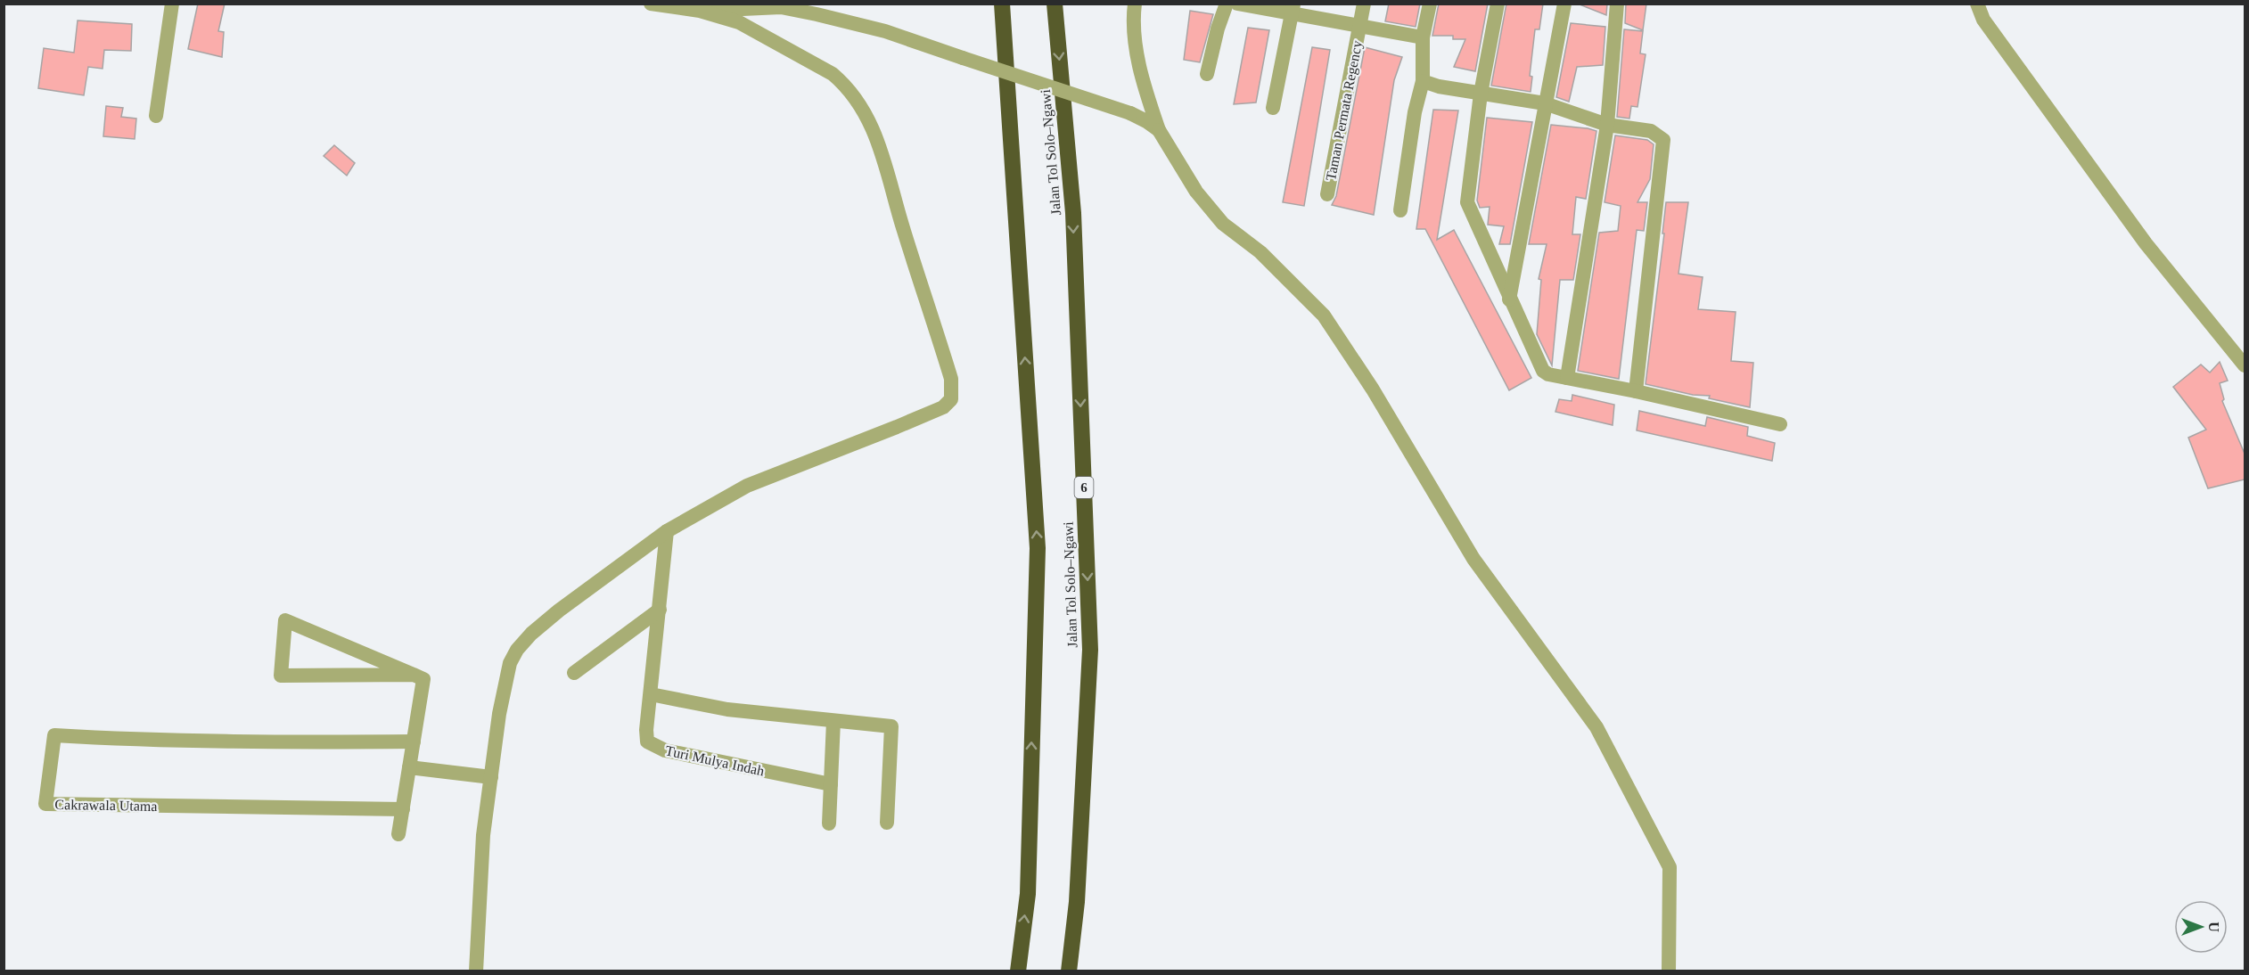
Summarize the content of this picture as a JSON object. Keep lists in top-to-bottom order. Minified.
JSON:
{"streets":{"highway":["Jalan Tol Solo–Ngawi","6"],"street":["Taman Permata Regency","Turi Mulya Indah","Cakrawala Utama"]},"north":"right"}
